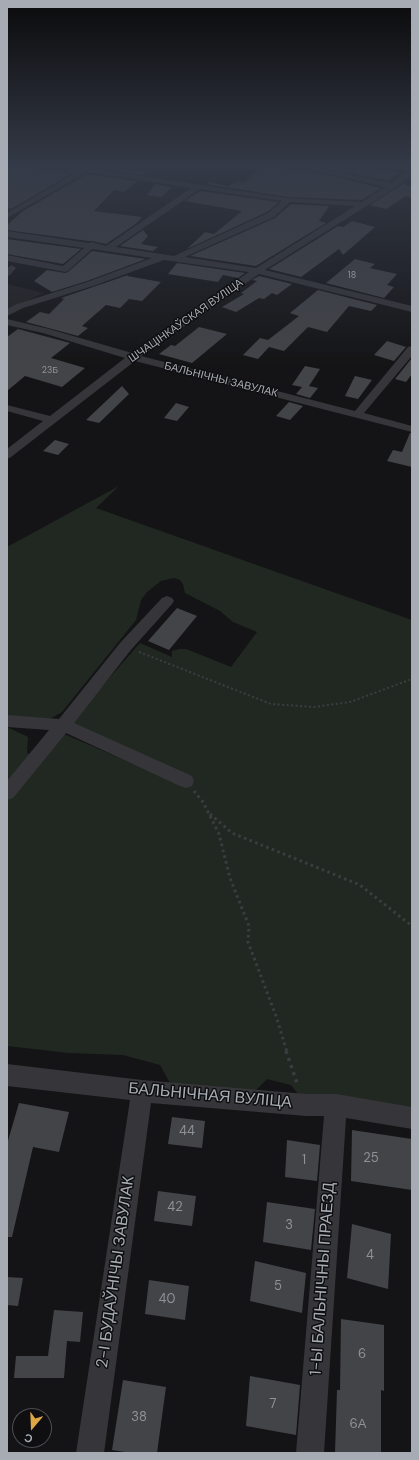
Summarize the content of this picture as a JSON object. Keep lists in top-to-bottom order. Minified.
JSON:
{"streets":{"street":["ШЧАЦІНКАЎСКАЯ ВУЛІЦА","БАЛЬНІЧНЫ ЗАВУЛАК","БАЛЬНІЧНАЯ ВУЛІЦА","2-І БУДАЎНІЧЫ ЗАВУЛАК","1-Ы БАЛЬНІЧНЫ ПРАЕЗД"]},"crossings":[["ШЧАЦІНКАЎСКАЯ ВУЛІЦА","БАЛЬНІЧНЫ ЗАВУЛАК"],["БАЛЬНІЧНАЯ ВУЛІЦА","2-І БУДАЎНІЧЫ ЗАВУЛАК"],["БАЛЬНІЧНАЯ ВУЛІЦА","1-Ы БАЛЬНІЧНЫ ПРАЕЗД"]],"house_numbers":["18","23Б","44","25","1","42","3","4","5","40","6","7","38","6А"],"north":"bottom"}
